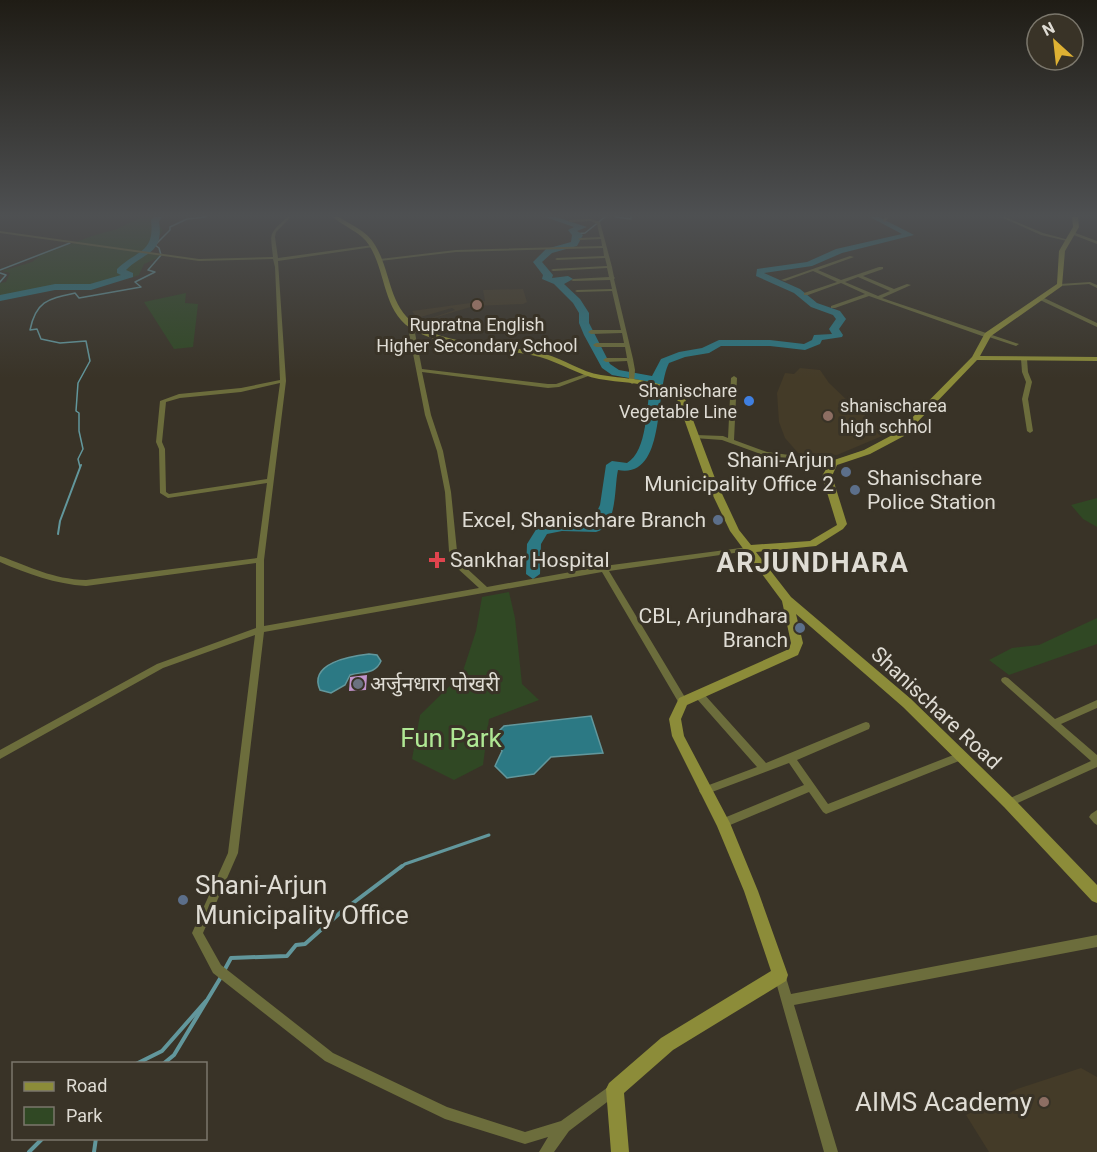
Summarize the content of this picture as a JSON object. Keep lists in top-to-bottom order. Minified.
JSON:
{"streets":{"street":["Shanischare Road"]},"districts":["ARJUNDHARA"],"parks":["Fun Park"],"places":{"other":["Rupratna English Higher Secondary School","Shanischare Vegetable Line","shanischarea high schhol","Shani-Arjun Municipality Office 2","Shanischare Police Station","Excel, Shanischare Branch","CBL, Arjundhara Branch","अर्जुनधारा पोखरी","Shani-Arjun Municipality Office","AIMS Academy"],"health":["Sankhar Hospital"]},"legend":["Road","Park"],"north":"top left"}
